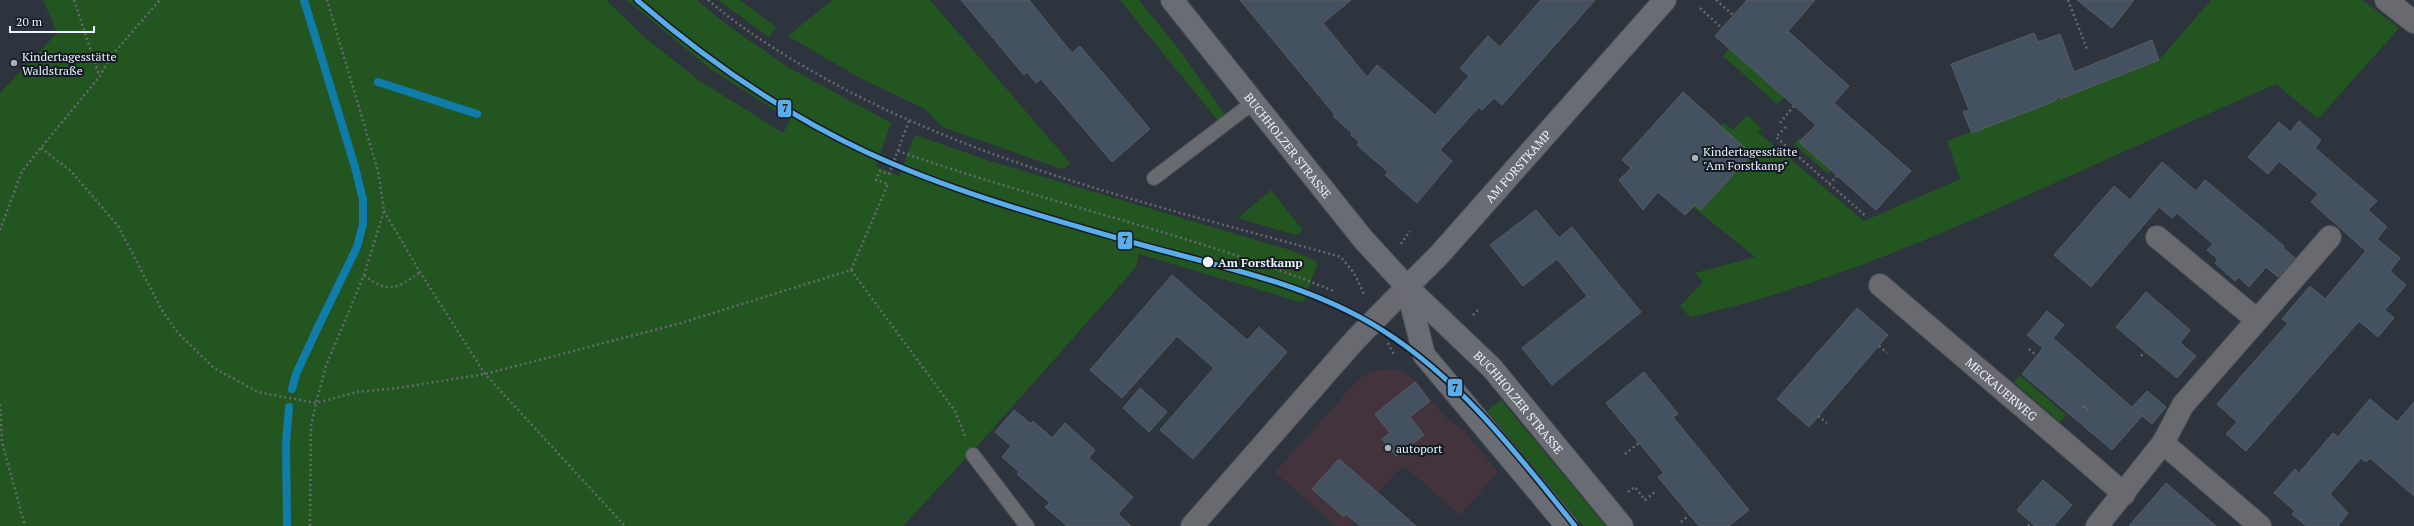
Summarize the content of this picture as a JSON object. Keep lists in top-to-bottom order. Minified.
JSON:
{"streets":{"main road":["BUCHHOLZER STRASSE","AM FORSTKAMP"],"street":["MECKAUERWEG"]},"crossings":[["BUCHHOLZER STRASSE","AM FORSTKAMP"]],"places":["Kindertagesstätte Waldstraße","Kindertagesstätte \"Am Forstkamp\"","Am Forstkamp","autoport"],"lines":["transit line 7"],"scale_bar":"20 m"}
